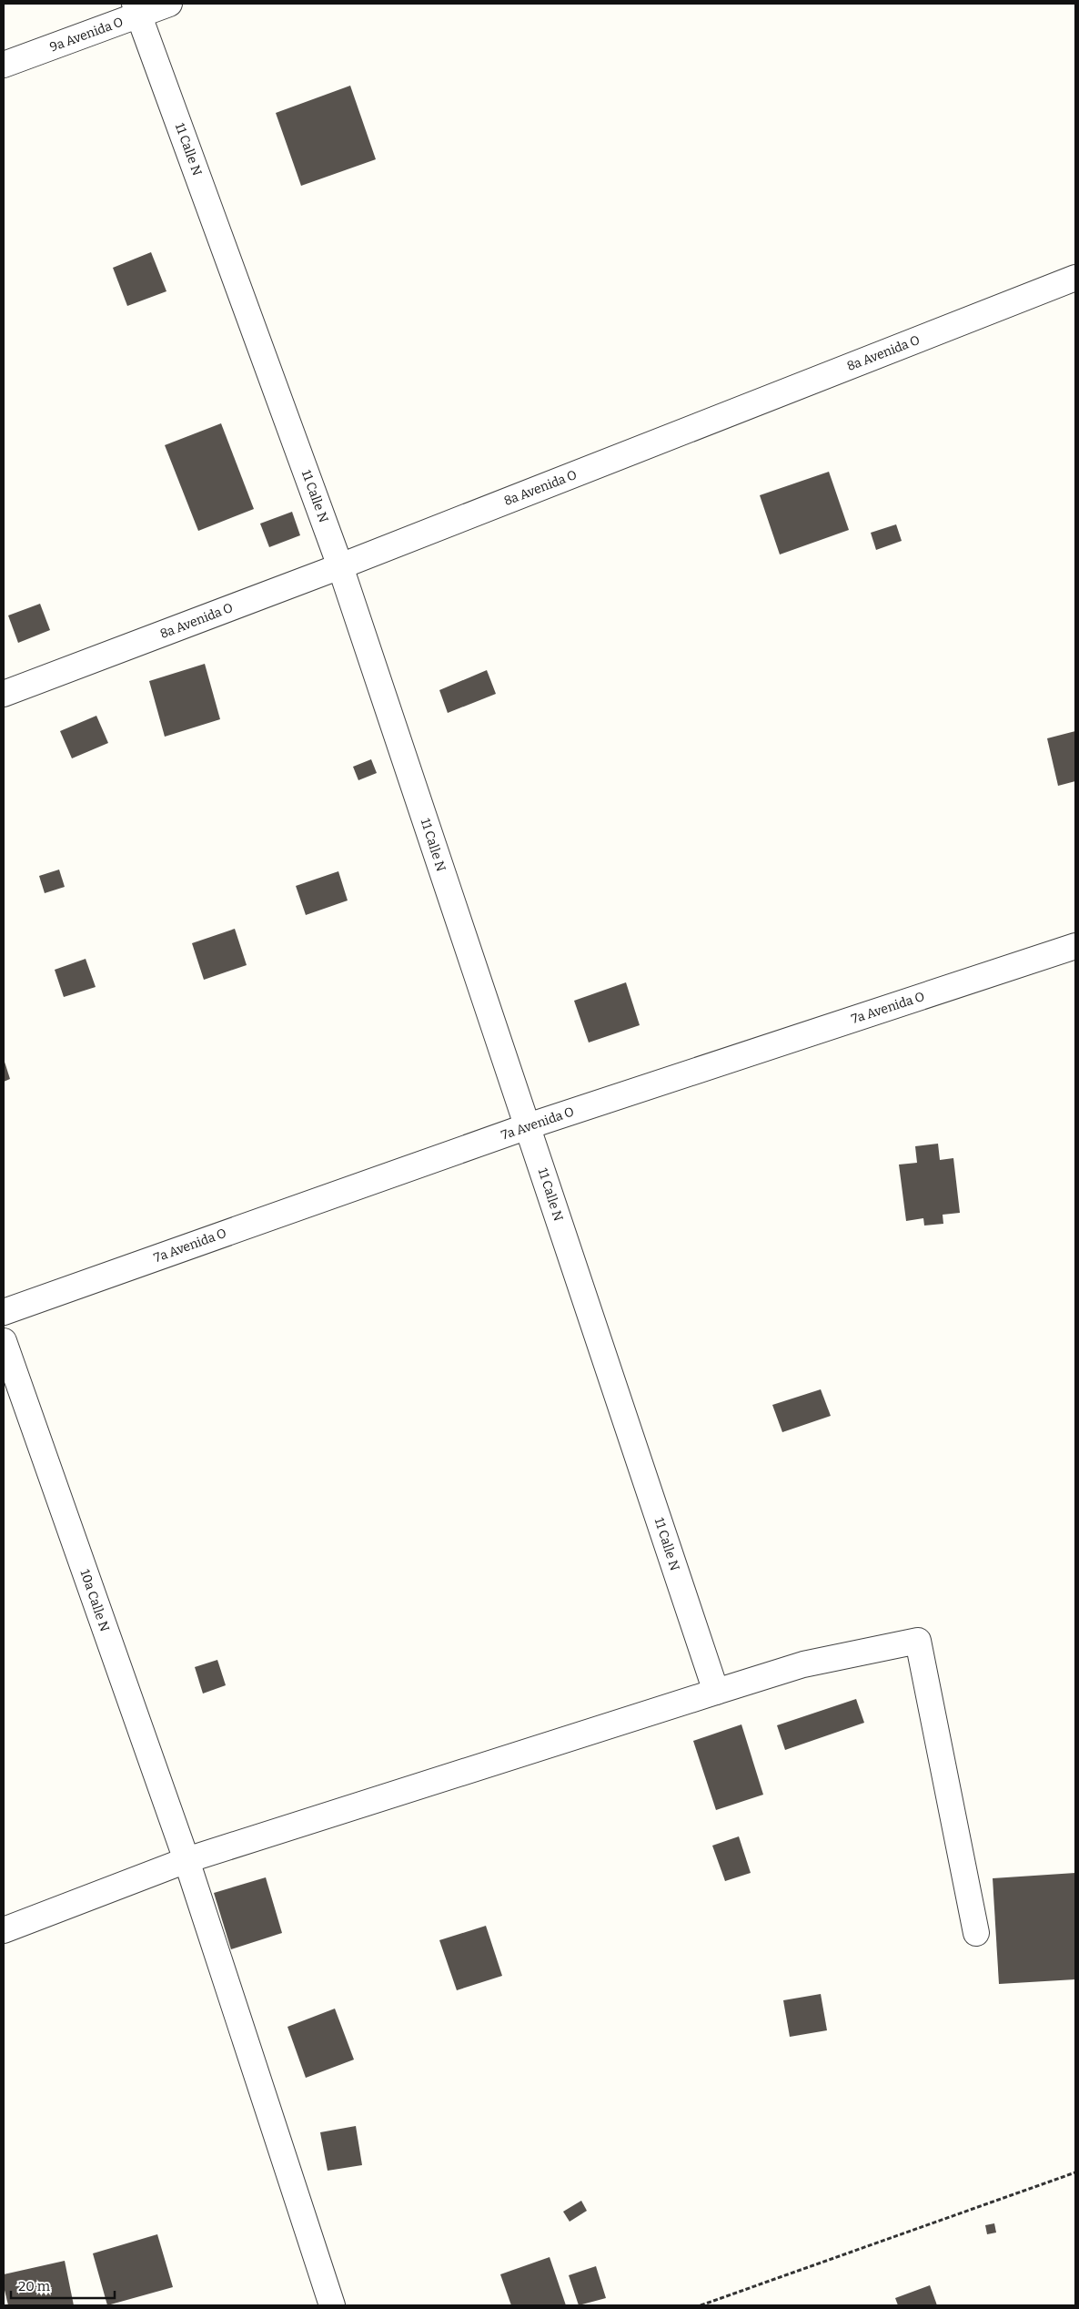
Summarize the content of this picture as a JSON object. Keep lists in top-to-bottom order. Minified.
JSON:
{"streets":{"street":["9a Avenida O","11 Calle N","8a Avenida O","7a Avenida O","10a Calle N"]},"crossings":[["9a Avenida O","11 Calle N"],["11 Calle N","8a Avenida O"],["11 Calle N","7a Avenida O"]],"scale_bar":"20 m"}
